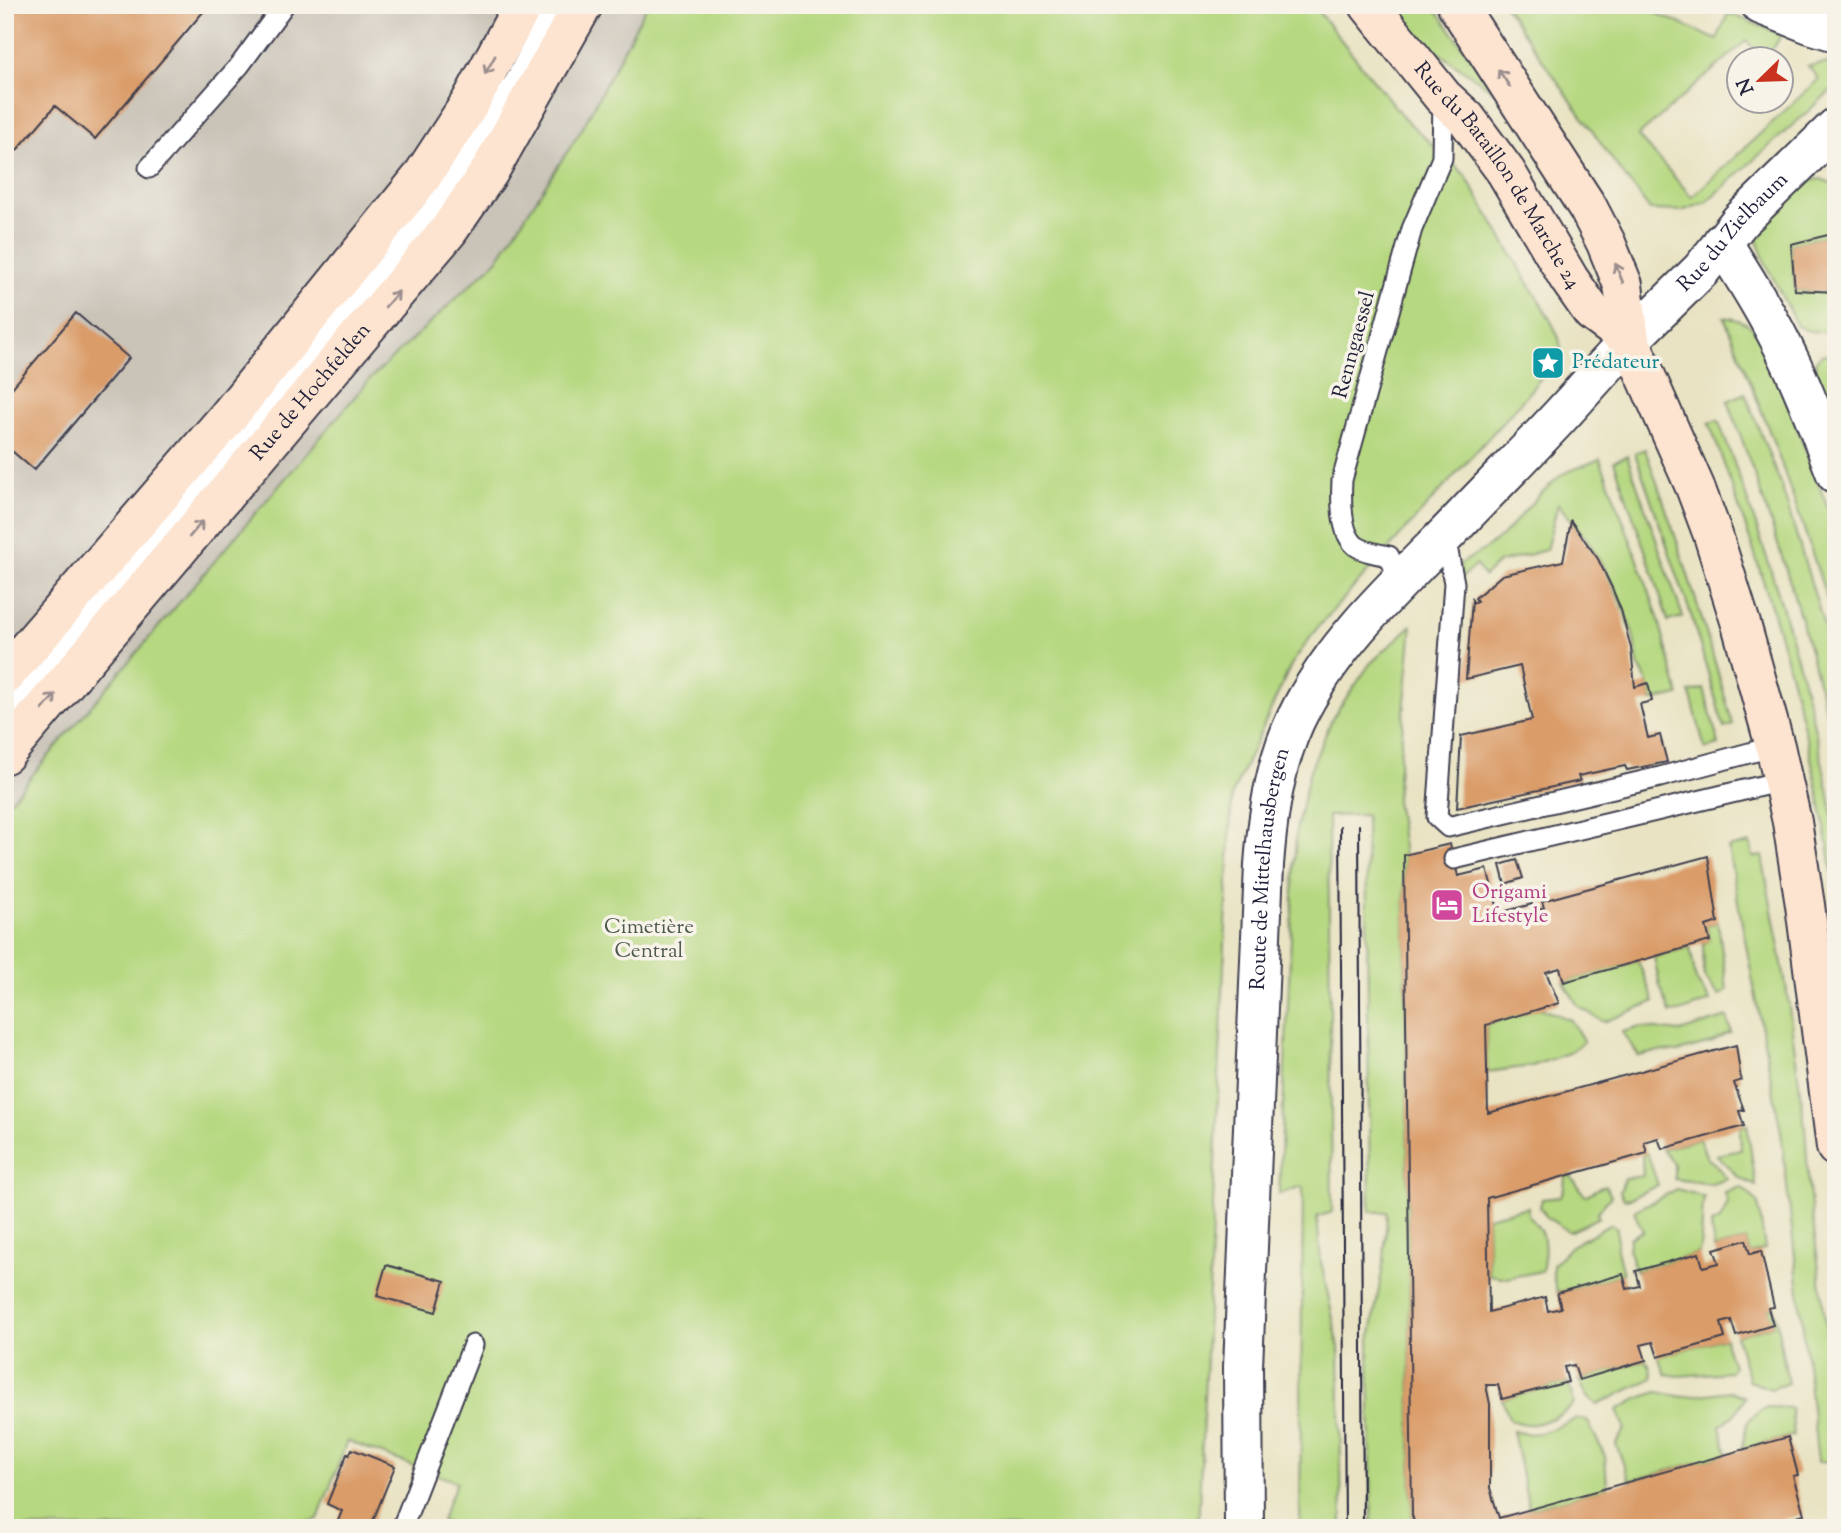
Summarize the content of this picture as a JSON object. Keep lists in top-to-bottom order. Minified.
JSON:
{"streets":{"main road":["Rue du Bataillon de Marche 24","Rue de Hochfelden"],"street":["Rue du Zielbaum","Route de Mittelhausbergen"],"lane":["Renngaessel"]},"crossings":[["Rue du Bataillon de Marche 24","Rue du Zielbaum"],["Rue du Bataillon de Marche 24","Renngaessel"],["Rue du Bataillon de Marche 24","Route de Mittelhausbergen"],["Rue du Zielbaum","Route de Mittelhausbergen"],["Renngaessel","Route de Mittelhausbergen"]],"parks":["Cimetière Central"],"places":{"place":["Prédateur"],"hotel":["Origami Lifestyle"]},"north":"bottom left"}
